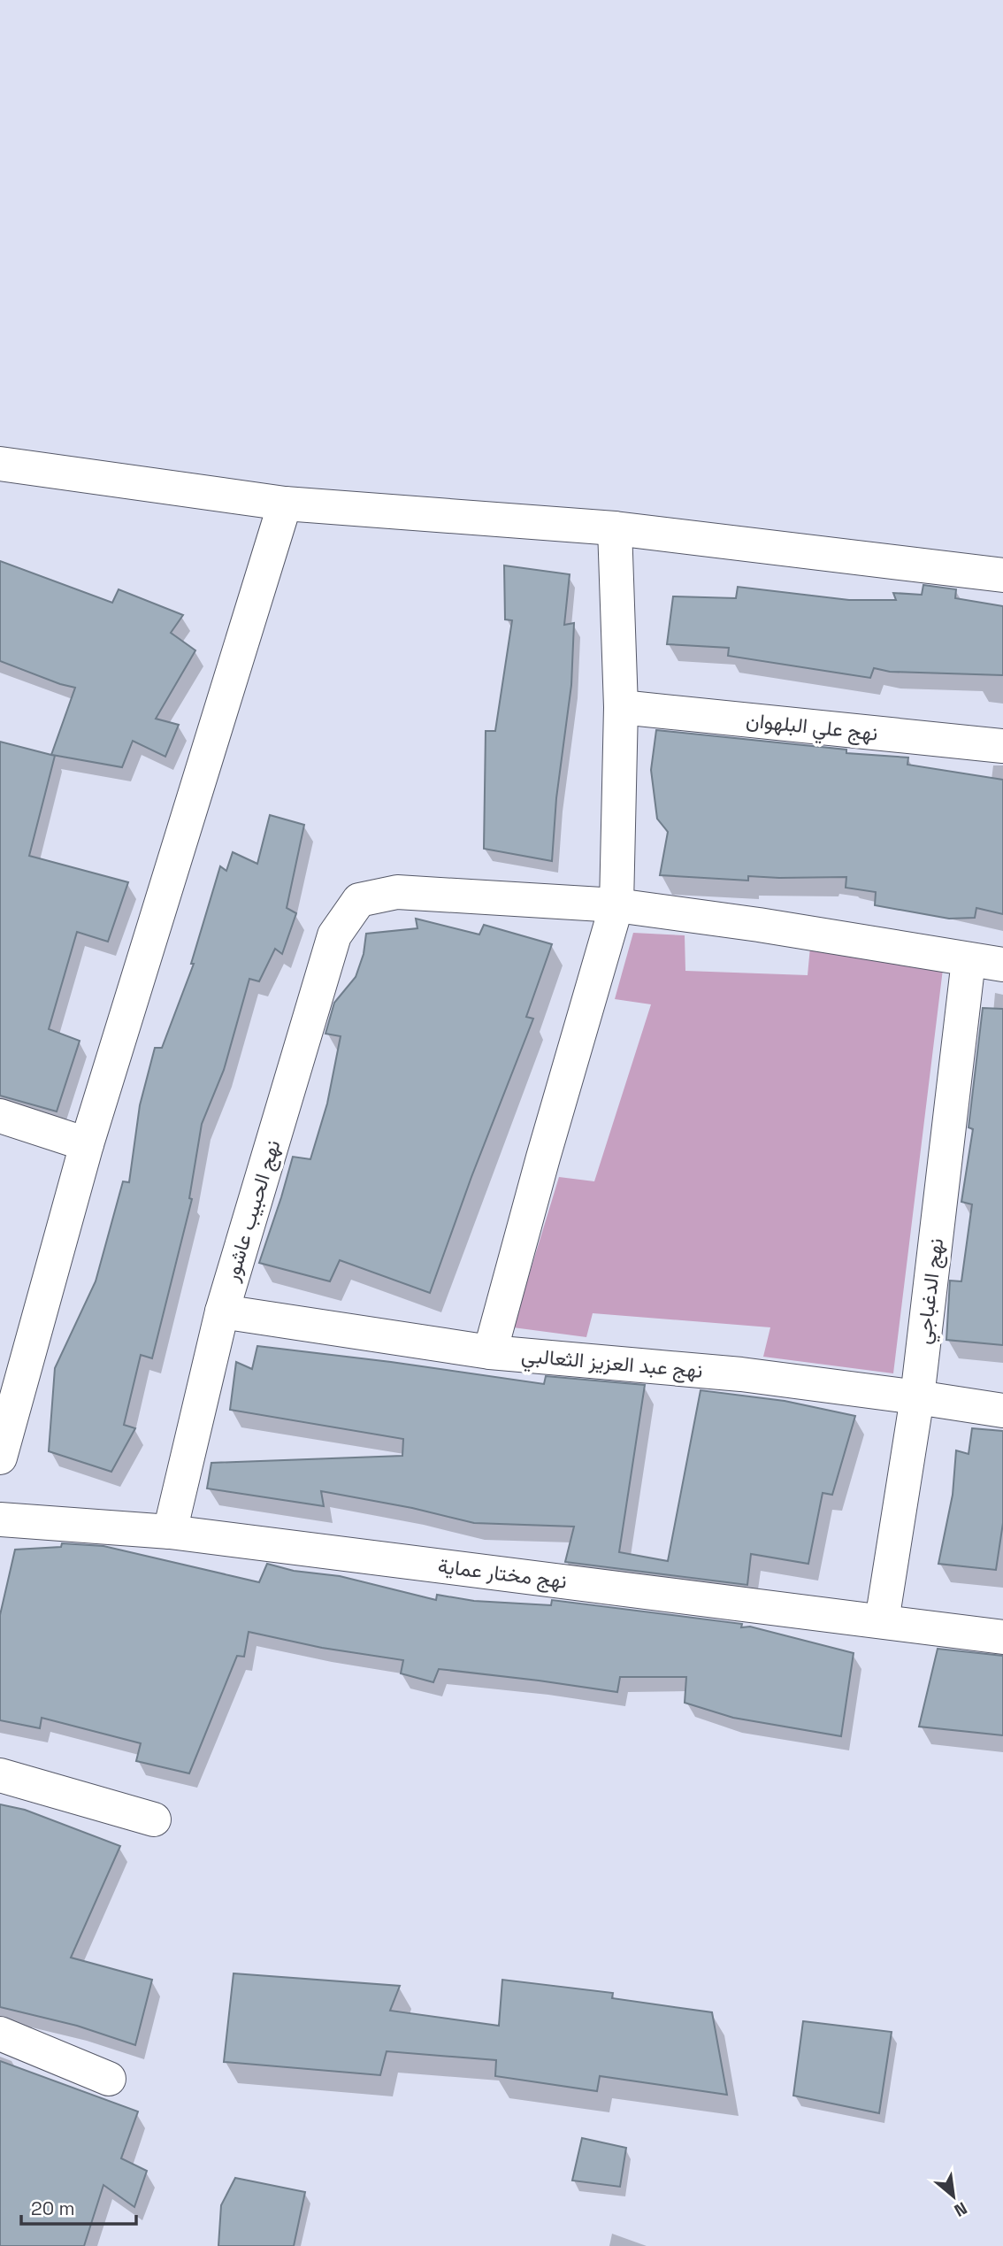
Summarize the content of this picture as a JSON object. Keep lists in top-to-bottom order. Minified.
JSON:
{"streets":{"street":["نهج علي البلهوان","نهج الحبيب عاشور","نهج الدغباجي","نهج عبد العزيز الثعالبي","نهج مختار عماية"]},"crossings":[["نهج الحبيب عاشور","نهج عبد العزيز الثعالبي"],["نهج الحبيب عاشور","نهج مختار عماية"],["نهج الدغباجي","نهج عبد العزيز الثعالبي"],["نهج الدغباجي","نهج مختار عماية"]],"scale_bar":"20 m","north":"bottom right"}
